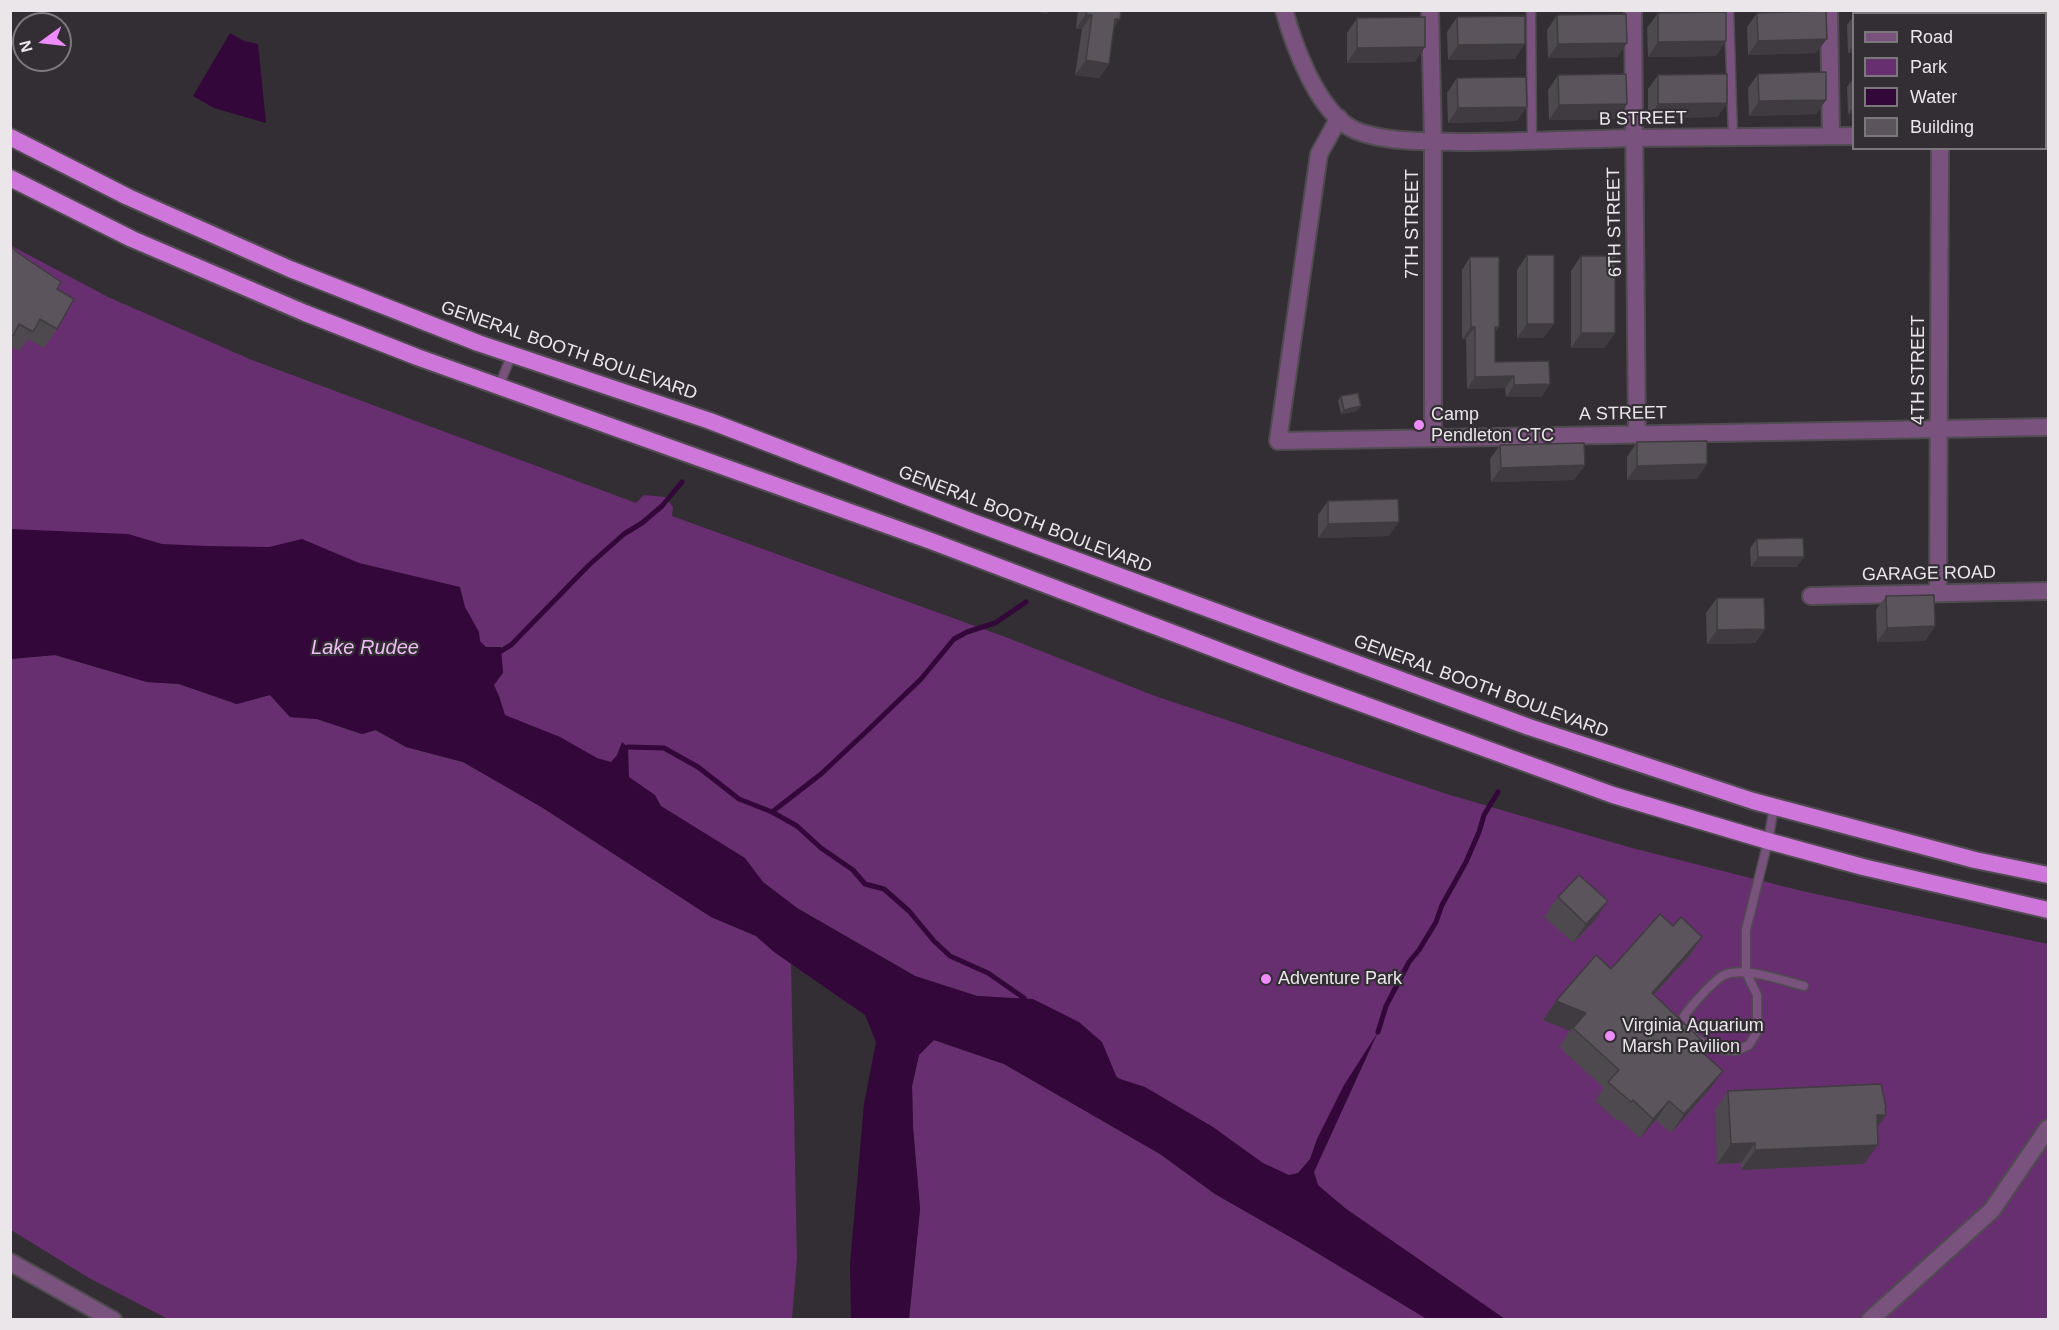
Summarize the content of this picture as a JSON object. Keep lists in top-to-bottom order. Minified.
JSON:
{"streets":{"highway":["GENERAL BOOTH BOULEVARD"],"street":["B STREET","6TH STREET","7TH STREET","4TH STREET","A STREET","GARAGE ROAD"]},"crossings":[["B STREET","6TH STREET"],["B STREET","7TH STREET"],["B STREET","A STREET"],["6TH STREET","A STREET"],["7TH STREET","A STREET"],["4TH STREET","A STREET"],["4TH STREET","GARAGE ROAD"]],"water":["Lake Rudee"],"places":["Camp Pendleton CTC","Adventure Park","Virginia Aquarium Marsh Pavilion"],"legend":["Road","Park","Water","Building"],"north":"left"}
